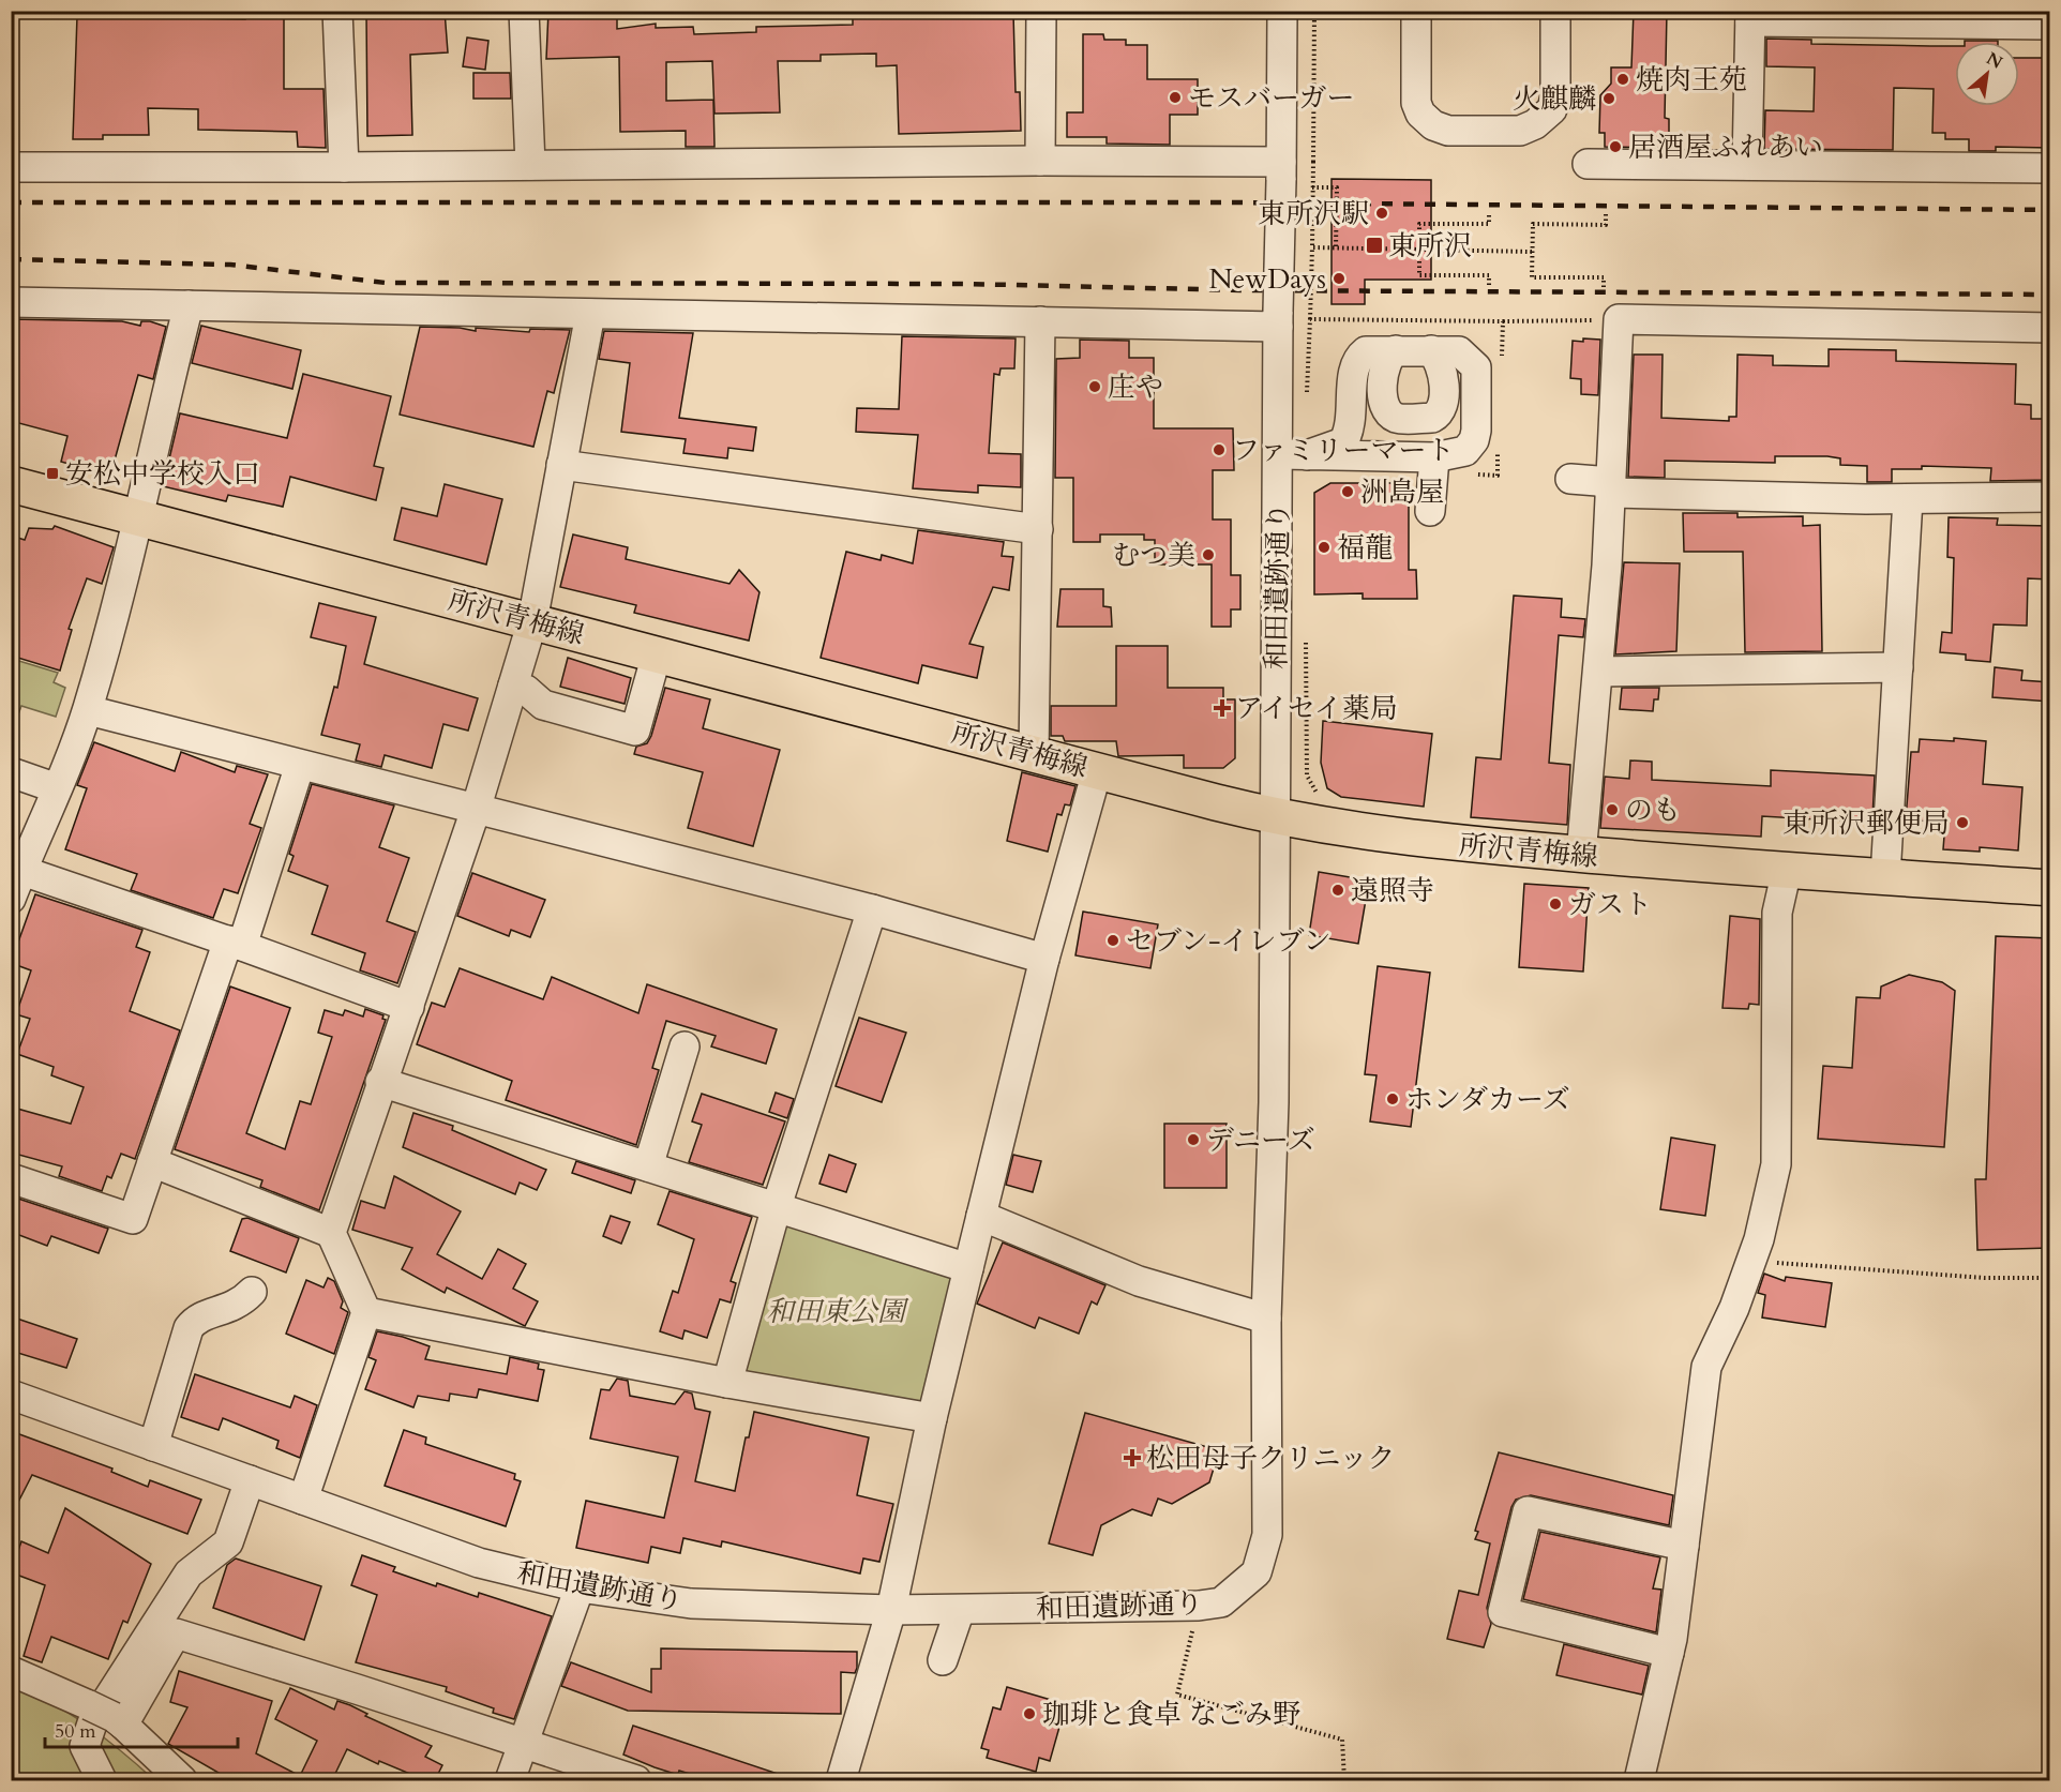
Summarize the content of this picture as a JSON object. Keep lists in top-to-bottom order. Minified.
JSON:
{"streets":{"main road":["所沢青梅線"],"street":["和田遺跡通り"]},"crossings":[["和田遺跡通り","所沢青梅線"]],"parks":["和田東公園"],"places":{"other":["焼肉王苑","モスバーガー","火麒麟","居酒屋ふれあい","東所沢駅","NewDays","庄や","ファミリーマート","洲島屋","福龍","むつ美","のも","東所沢郵便局","遠照寺","ガスト","セブン-イレブン","ホンダカーズ","デニーズ","珈琲と食卓 なごみ野"],"transit":["東所沢","安松中学校入口"],"health":["アイセイ薬局","松田母子クリニック"]},"scale_bar":"50 m","north":"top right"}
